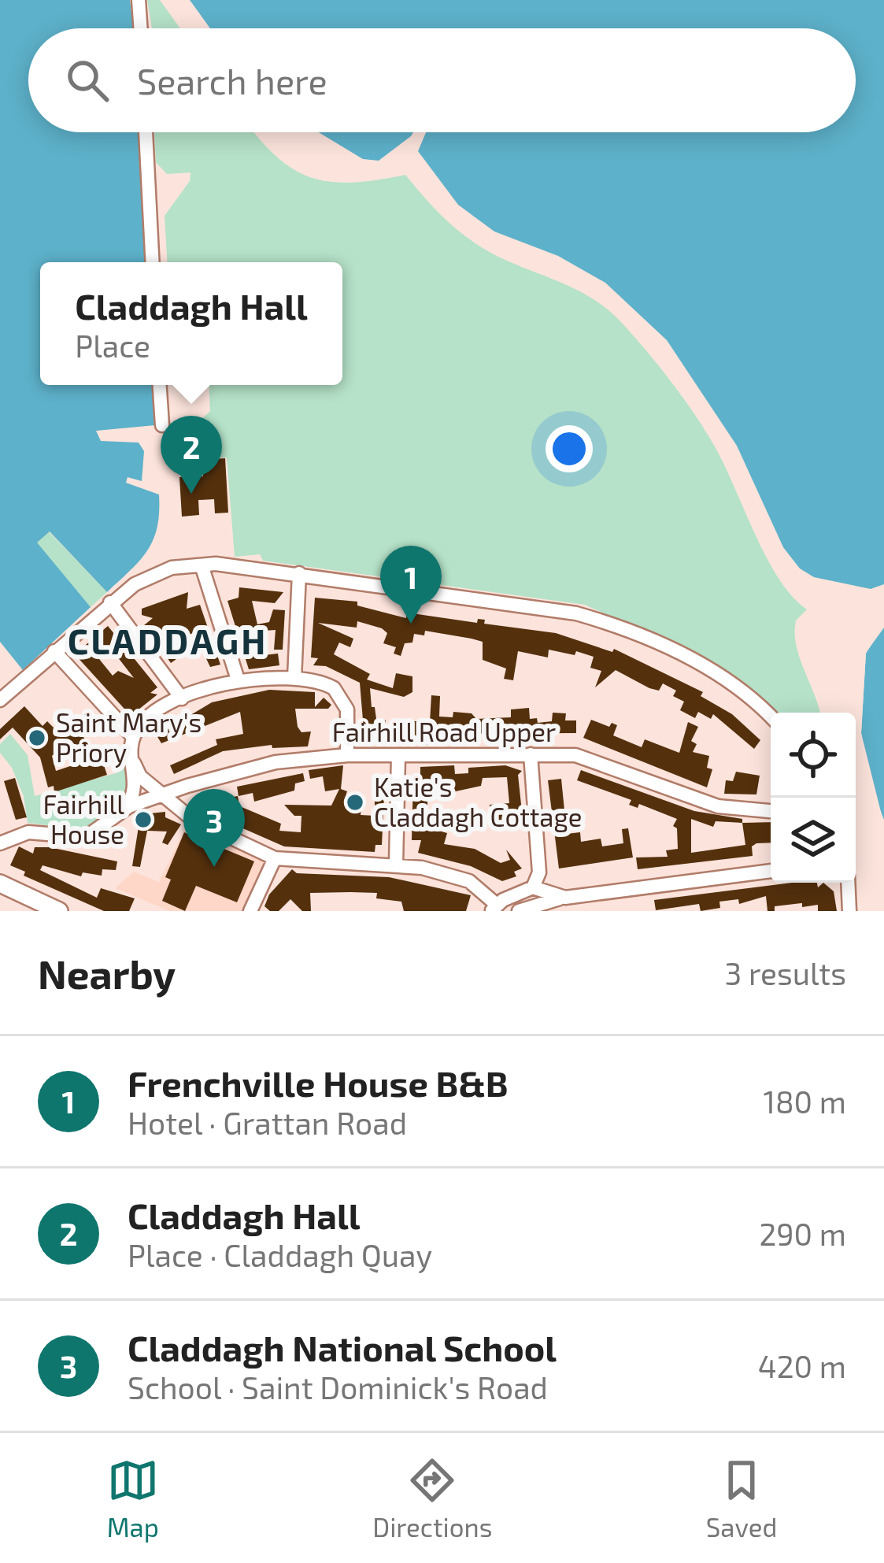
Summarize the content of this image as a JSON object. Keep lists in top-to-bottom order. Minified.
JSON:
{"streets":{"street":["Fairhill Road Upper"]},"districts":["CLADDAGH"],"places":["Saint Mary's Priory","Katie's Claddagh Cottage","Fairhill House"],"page":{"search":"Search here","popup":["Claddagh Hall","Place"],"pins":["2","1","3"],"heading":["Nearby","3 results"],"list":[{"mark":"1","name":"Frenchville House B&B","note":"Hotel · Grattan Road","value":"180 m"},{"mark":"2","name":"Claddagh Hall","note":"Place · Claddagh Quay","value":"290 m"},{"mark":"3","name":"Claddagh National School","note":"School · Saint Dominick's Road","value":"420 m"}],"nav":["Map","Directions","Saved"]}}
